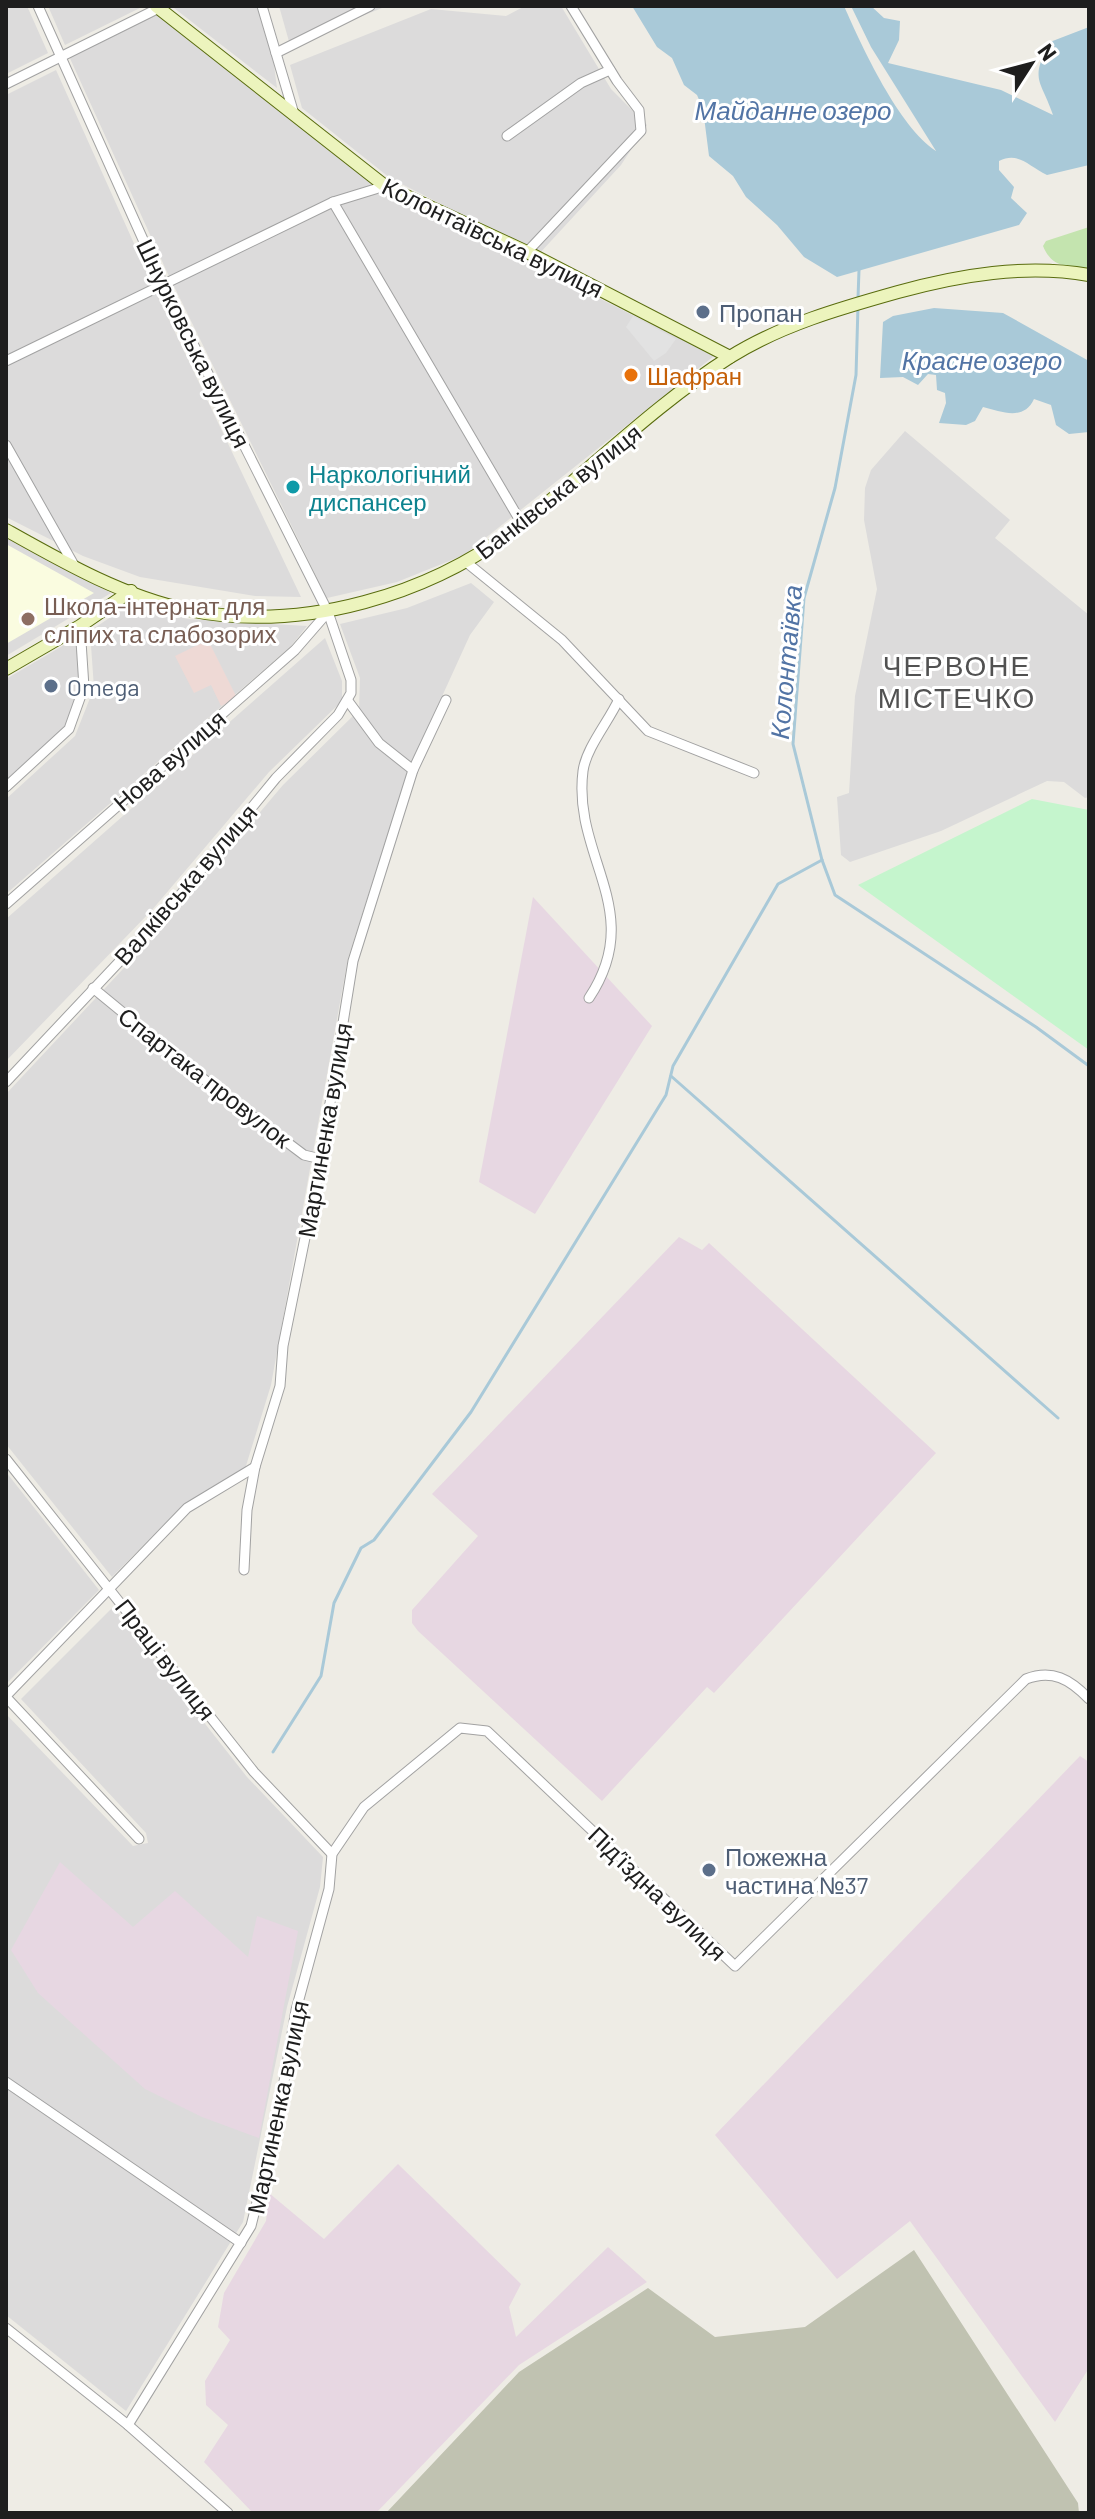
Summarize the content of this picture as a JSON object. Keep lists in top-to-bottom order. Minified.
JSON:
{"streets":{"main road":["Колонтаївська вулиця","Банківська вулиця"],"street":["Шнурковська вулиця","Нова вулиця","Валківська вулиця","Спартака провулок","Мартиненка вулиця","Праці вулиця","Під’їздна вулиця"]},"crossings":[["Колонтаївська вулиця","Банківська вулиця"],["Шнурковська вулиця","Банківська вулиця"],["Шнурковська вулиця","Нова вулиця"],["Шнурковська вулиця","Валківська вулиця"],["Банківська вулиця","Нова вулиця"],["Валківська вулиця","Спартака провулок"],["Спартака провулок","Мартиненка вулиця"],["Мартиненка вулиця","Праці вулиця"],["Мартиненка вулиця","Під’їздна вулиця"],["Праці вулиця","Під’їздна вулиця"]],"districts":["ЧЕРВОНЕ МІСТЕЧКО"],"water":["Майданне озеро","Красне озеро","Колонтаївка"],"places":["Пропан","Шафран","Наркологічний диспансер","Школа-інтернат для сліпих та слабозорих","Omega","Пожежна частина №37"],"north":"top right"}
